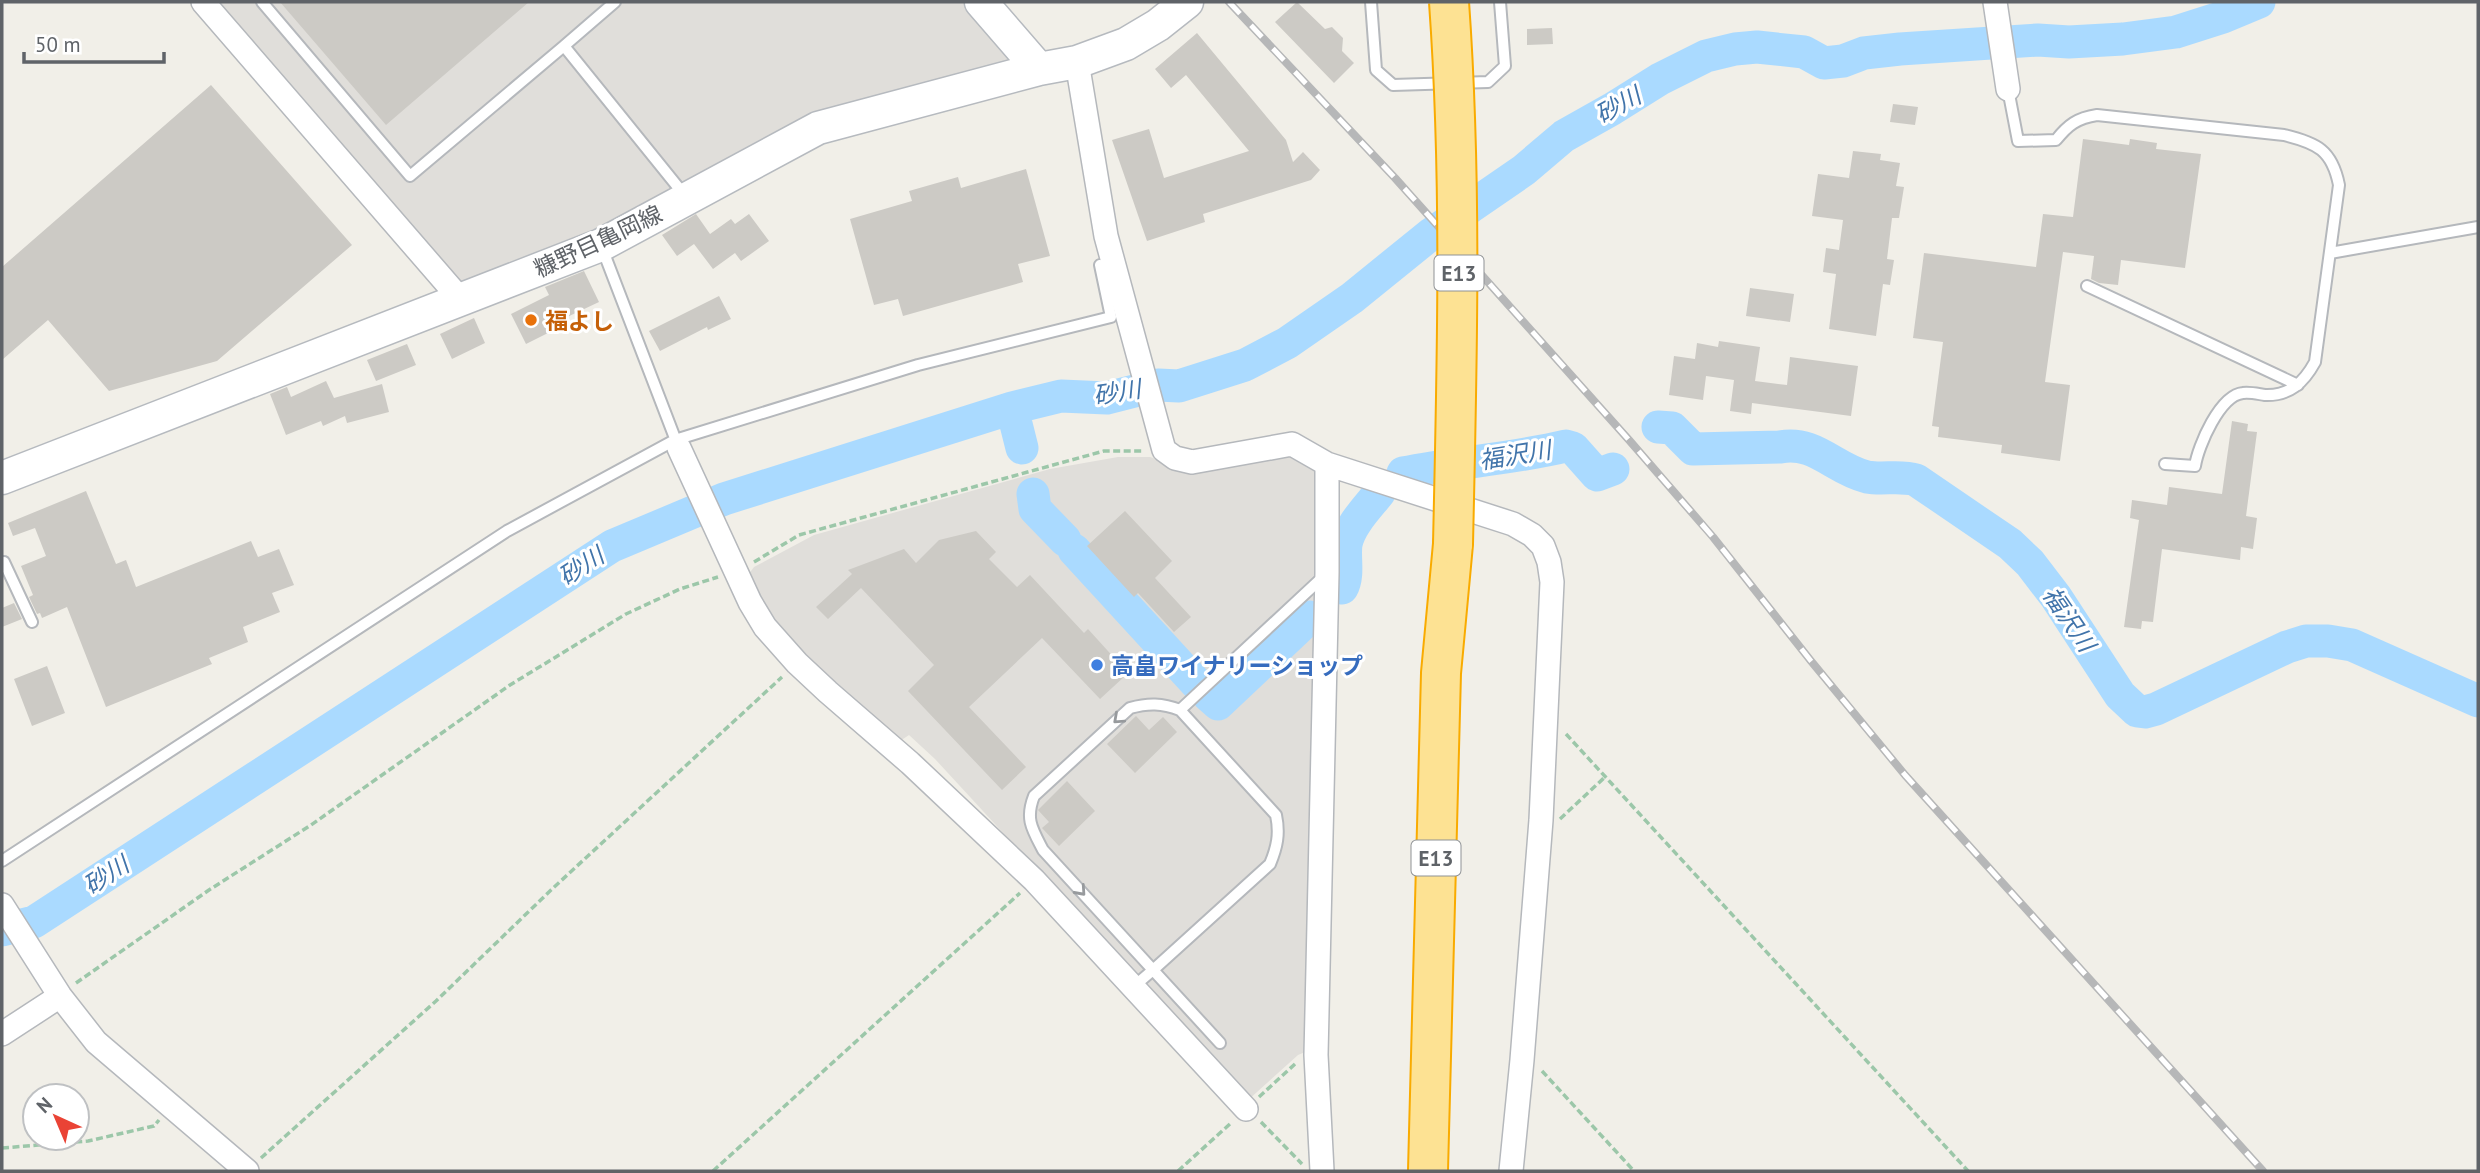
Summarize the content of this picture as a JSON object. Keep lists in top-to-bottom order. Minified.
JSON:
{"streets":{"highway":["E13"],"main road":["糠野目亀岡線"]},"water":["砂川","福沢川"],"places":["福よし","高畠ワイナリーショップ"],"scale_bar":"50 m","north":"top left"}
